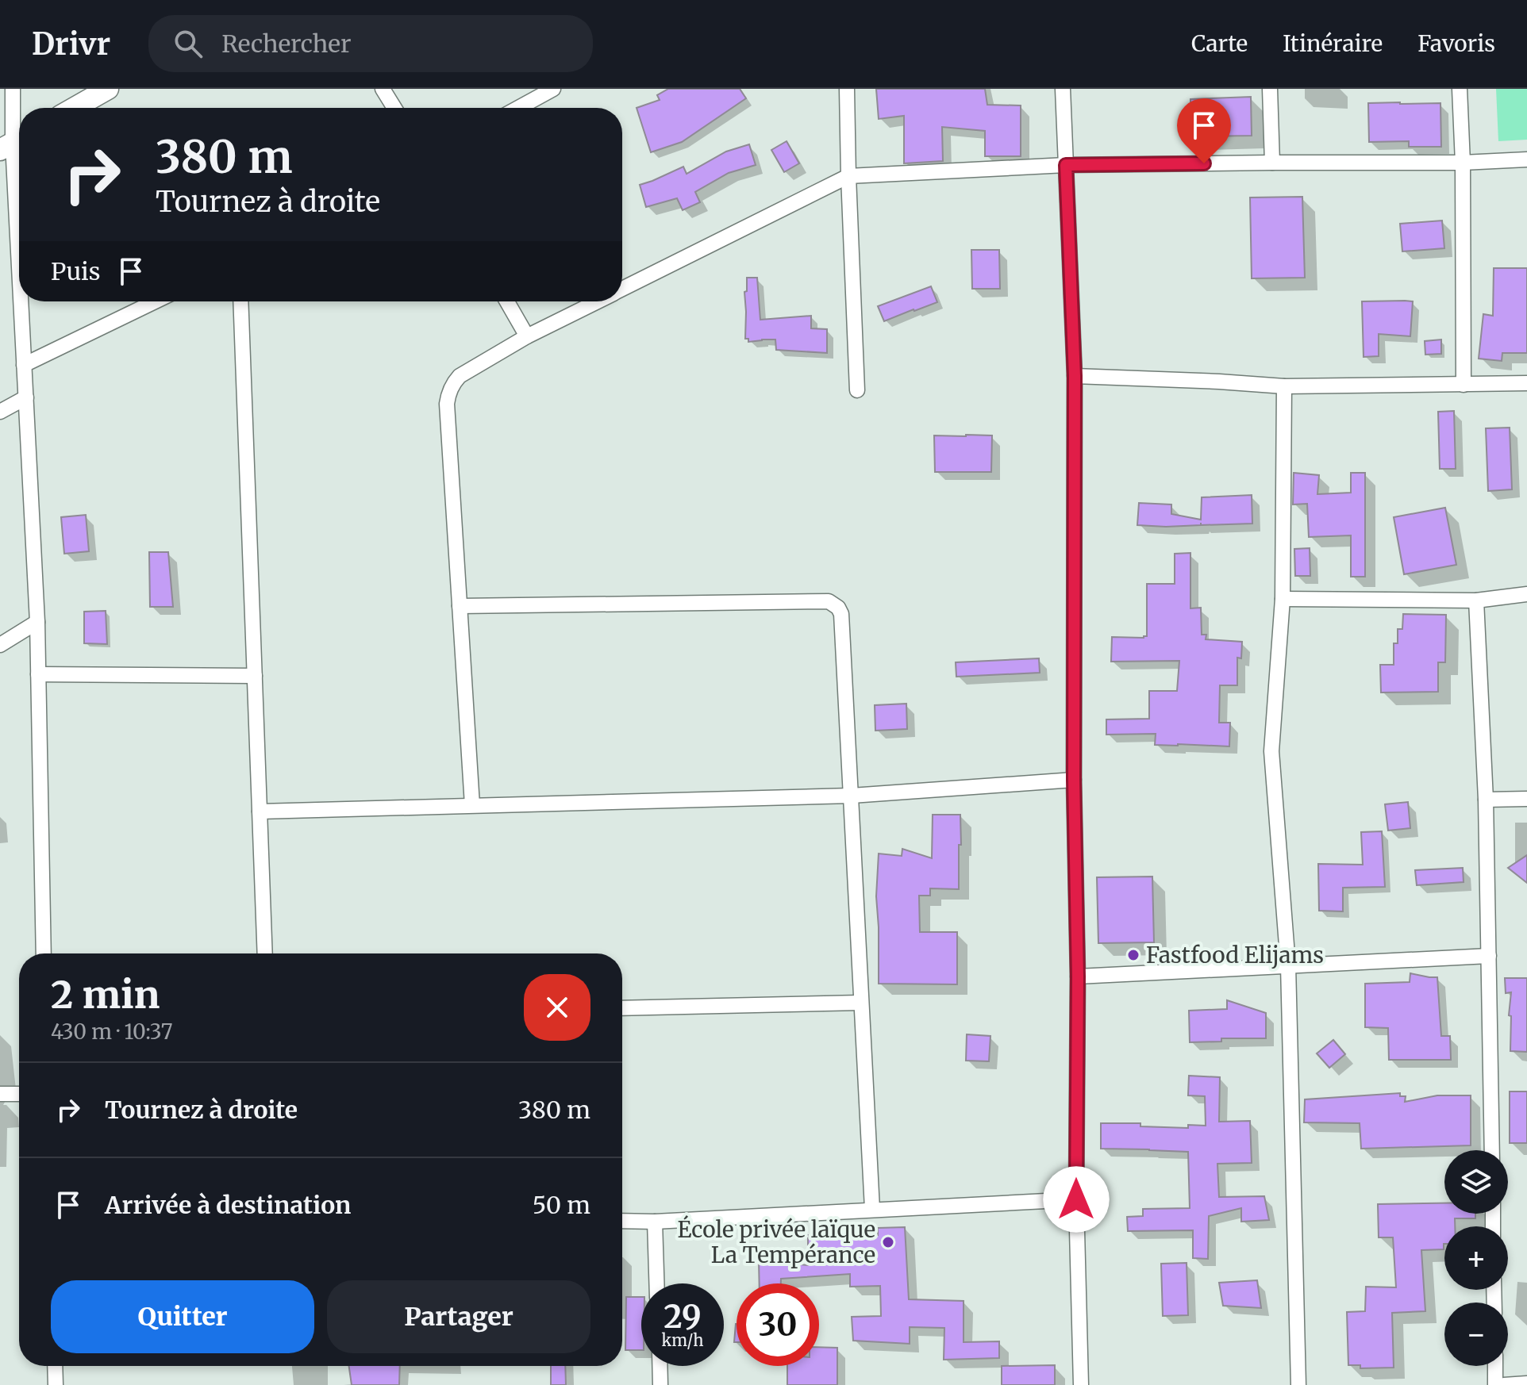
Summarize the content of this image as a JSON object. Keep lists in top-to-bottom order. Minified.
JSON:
{"places":["Fastfood Elijams","École privée laïque La Tempérance"],"page":{"header":"Drivr","search":"Rechercher","nav":["Carte","Itinéraire","Favoris"],"turn":["380 m","Tournez à droite"],"then":"Puis","heading":["2 min","430 m · 10:37"],"list":[{"name":"Tournez à droite","value":"380 m"},{"name":"Arrivée à destination","value":"50 m"}],"map_buttons":["+","−"],"buttons":["Quitter","Partager"],"speed":"29 km/h","limit":"30"}}
